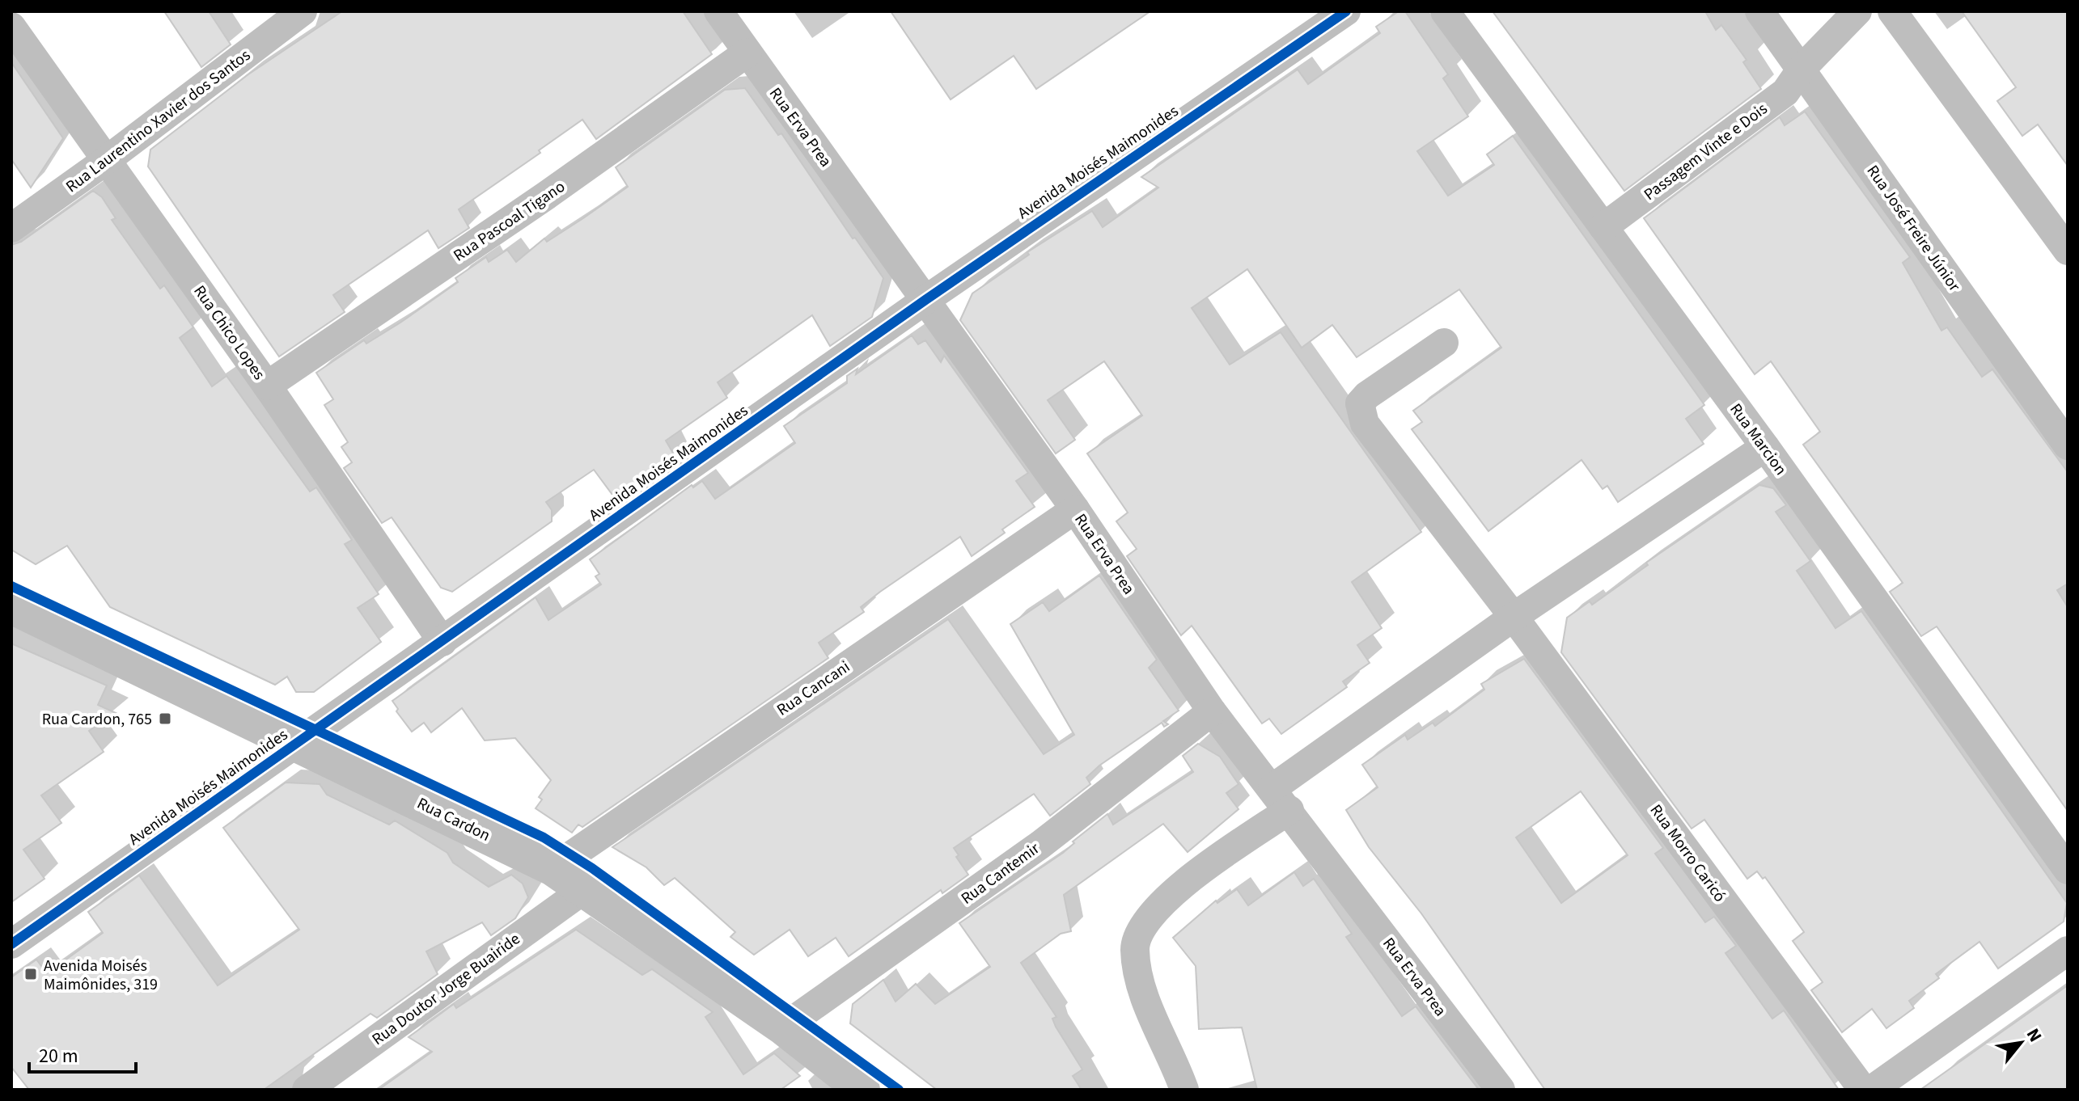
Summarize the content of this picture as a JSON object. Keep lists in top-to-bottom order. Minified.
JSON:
{"streets":{"street":["Rua Laurentino Xavier dos Santos","Rua Erva Prea","Passagem Vinte e Dois","Avenida Moisés Maimonides","Rua Pascoal Tigano","Rua José Freire Júnior","Rua Chico Lopes","Rua Marcion","Rua Cancani","Rua Cardon","Rua Morro Caricó","Rua Cantemir","Rua Doutor Jorge Buairide"]},"crossings":[["Rua Laurentino Xavier dos Santos","Rua Chico Lopes"],["Rua Erva Prea","Avenida Moisés Maimonides"],["Rua Erva Prea","Rua Pascoal Tigano"],["Rua Erva Prea","Rua Cancani"],["Rua Erva Prea","Rua Cantemir"],["Passagem Vinte e Dois","Rua José Freire Júnior"],["Passagem Vinte e Dois","Rua Marcion"],["Avenida Moisés Maimonides","Rua Chico Lopes"],["Avenida Moisés Maimonides","Rua Cardon"],["Rua Pascoal Tigano","Rua Chico Lopes"],["Rua Cancani","Rua Cardon"],["Rua Cardon","Rua Cantemir"],["Rua Cardon","Rua Doutor Jorge Buairide"]],"places":{"transit":["Rua Cardon, 765","Avenida Moisés Maimônides, 319"]},"scale_bar":"20 m","north":"top right"}
